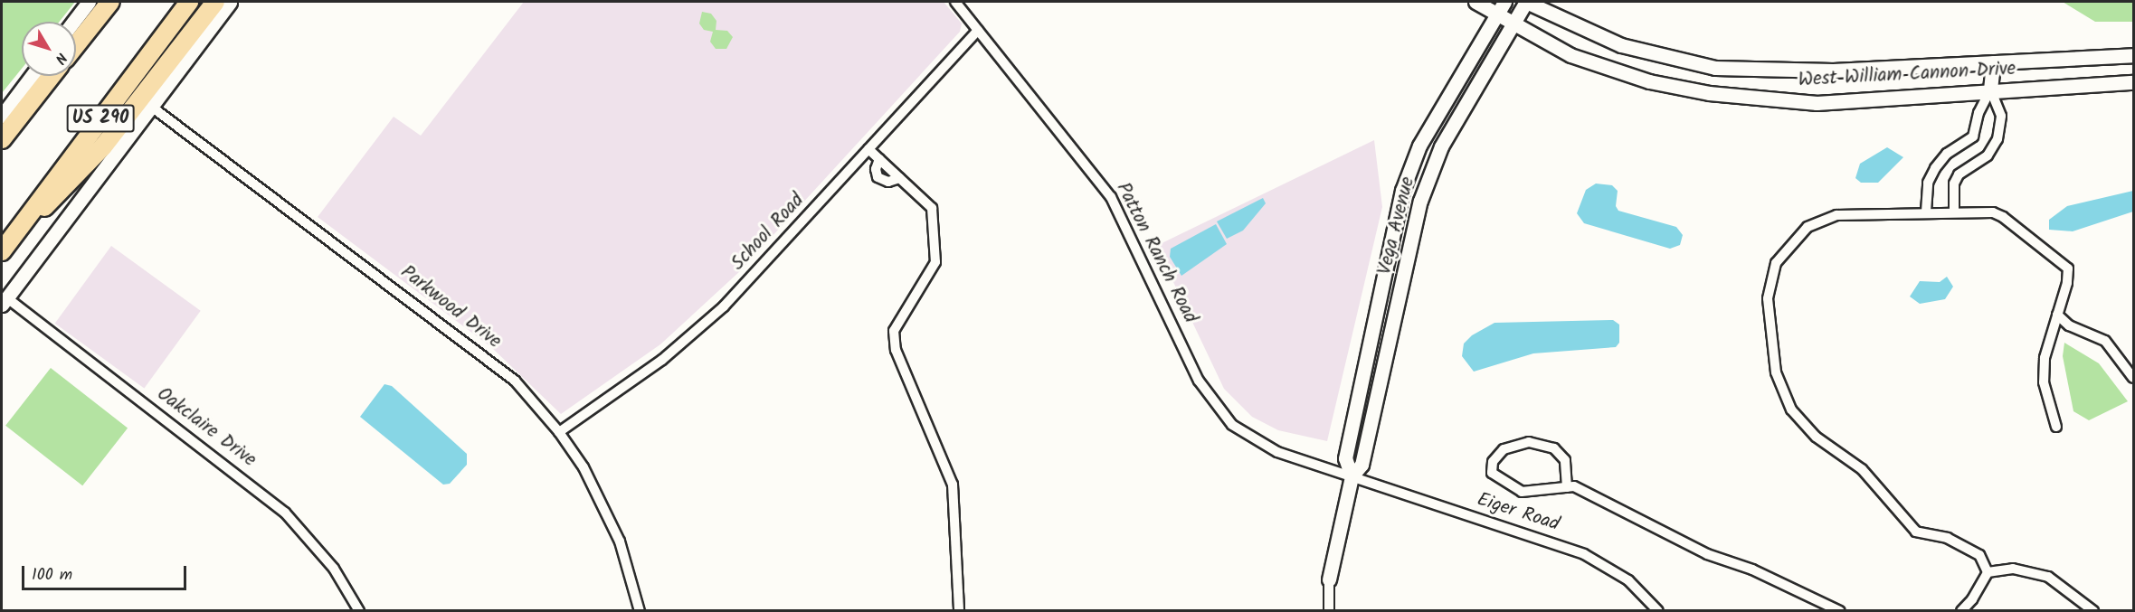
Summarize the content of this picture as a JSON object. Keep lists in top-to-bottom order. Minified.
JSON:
{"streets":{"highway":["US 290"],"main road":["West William Cannon Drive","Vega Avenue"],"street":["School Road","Patton Ranch Road","Parkwood Drive","Oakclaire Drive","Eiger Road"]},"crossings":[["West William Cannon Drive","Vega Avenue"],["Vega Avenue","Patton Ranch Road"],["Vega Avenue","Eiger Road"],["School Road","Patton Ranch Road"],["School Road","Parkwood Drive"],["Patton Ranch Road","Eiger Road"]],"scale_bar":"100 m","north":"bottom right"}
